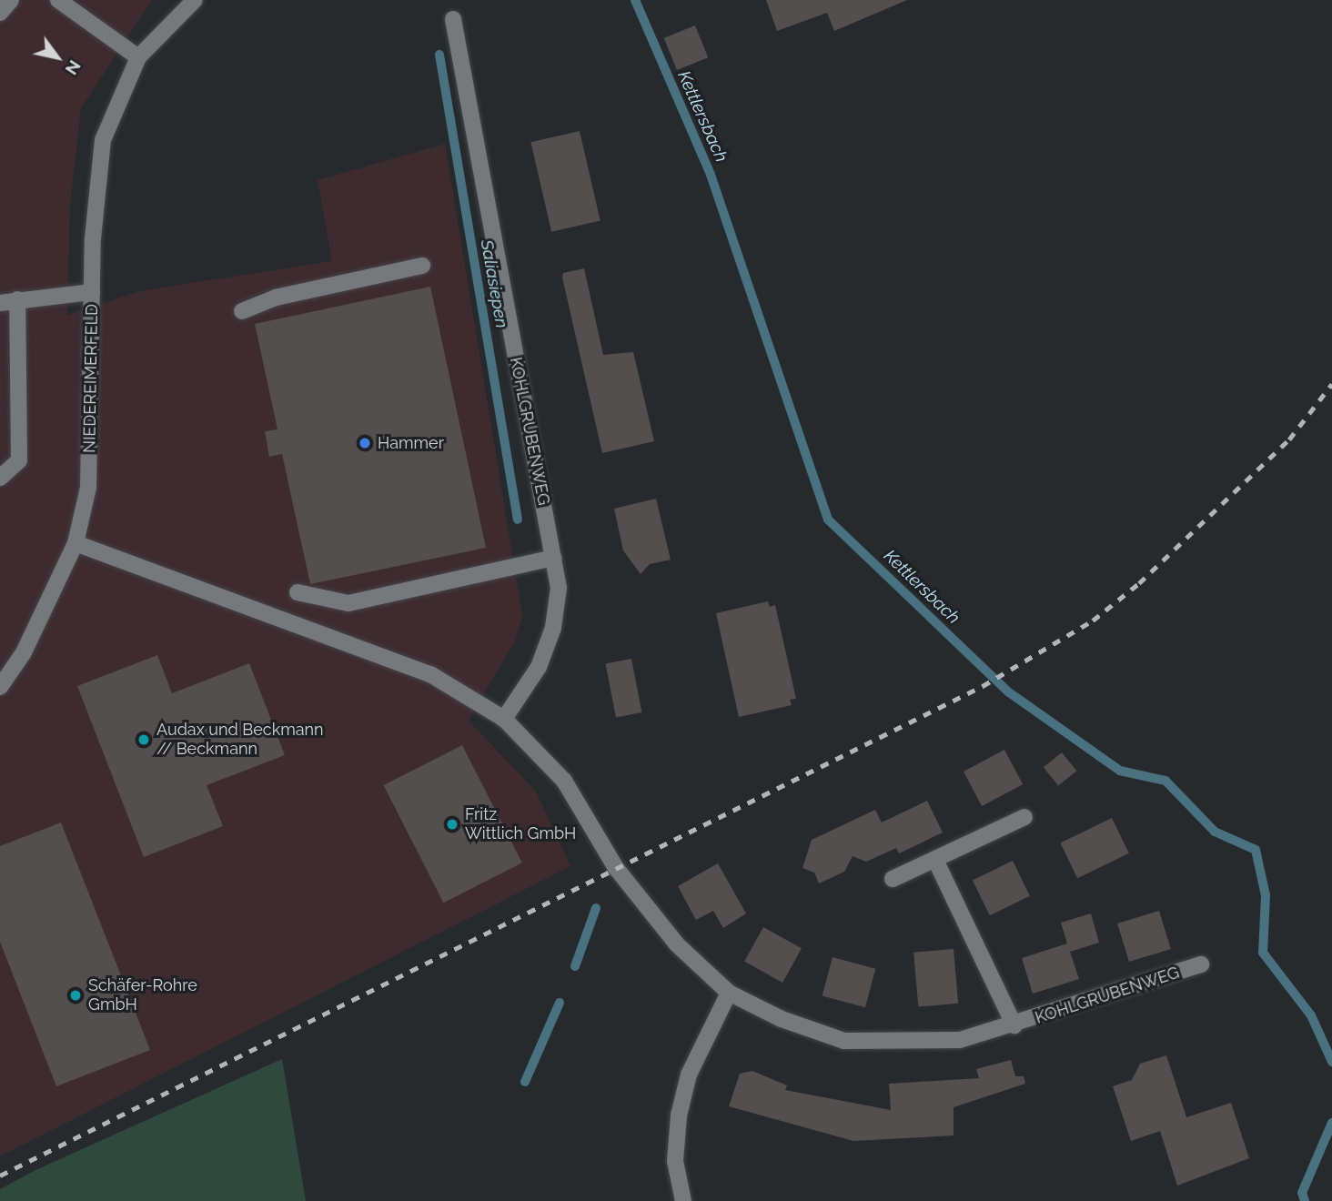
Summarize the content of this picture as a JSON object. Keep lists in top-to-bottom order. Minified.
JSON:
{"streets":{"street":["NIEDEREIMERFELD","KOHLGRUBENWEG"]},"crossings":[["NIEDEREIMERFELD","KOHLGRUBENWEG"]],"water":["Kettlersbach","Saliasiepen"],"places":["Hammer","Audax und Beckmann // Beckmann","Fritz Wittlich GmbH","Schäfer-Rohre GmbH"],"north":"bottom right"}
